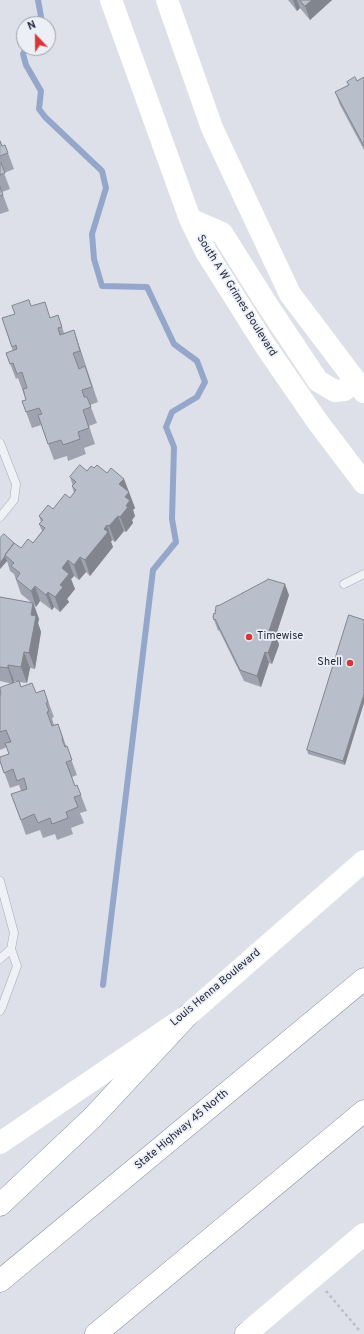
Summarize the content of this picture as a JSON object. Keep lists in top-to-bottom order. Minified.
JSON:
{"streets":{"main road":["South A W Grimes Boulevard","Louis Henna Boulevard","State Highway 45 North"]},"places":["Timewise","Shell"],"north":"top"}
